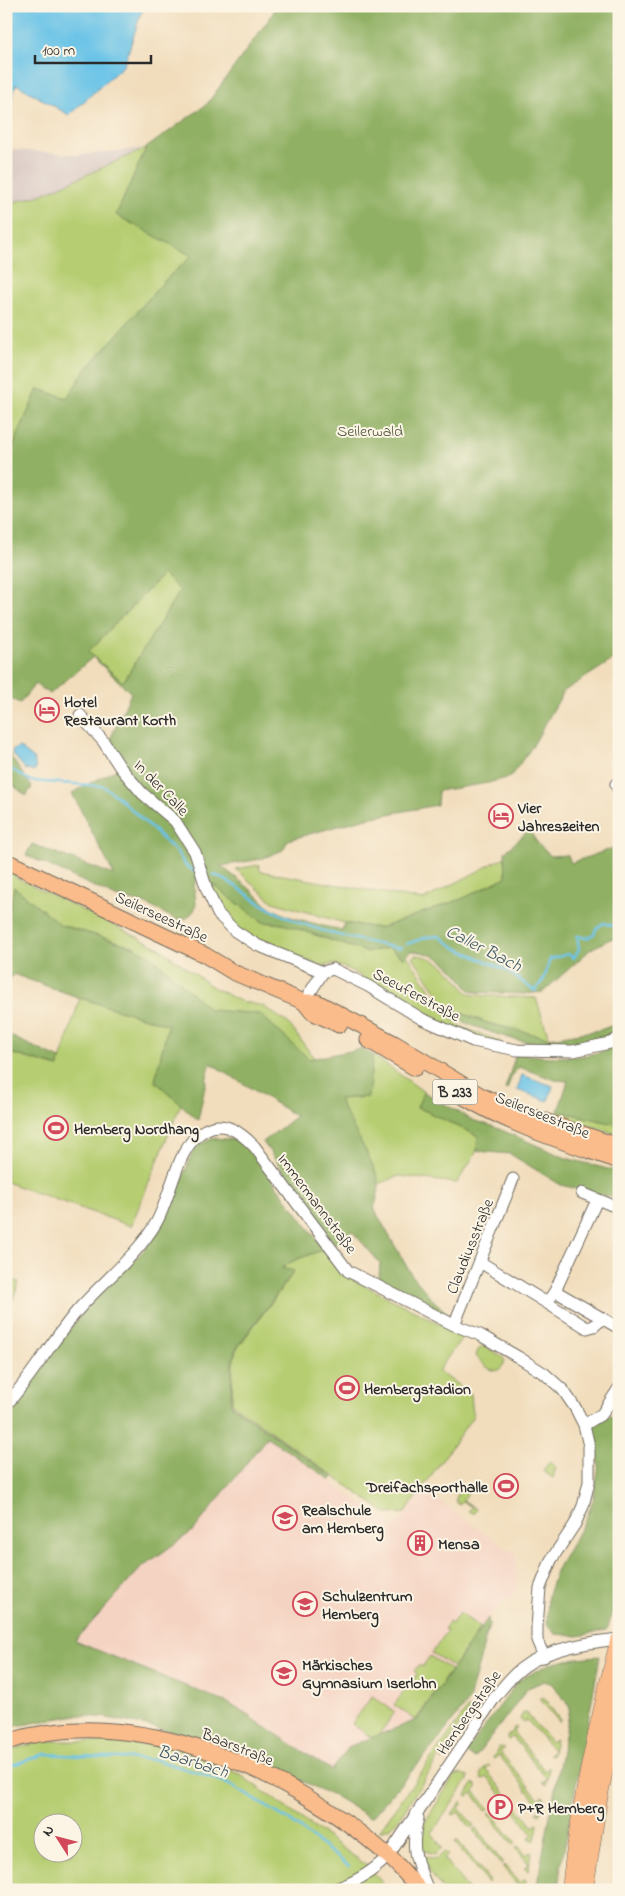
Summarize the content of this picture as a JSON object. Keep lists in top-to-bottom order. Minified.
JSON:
{"streets":{"main road":["Seilerseestraße","B 233","Baarstraße"],"street":["In der Calle","Seeuferstraße","Immermannstraße","Claudiusstraße","Hembergstraße"]},"crossings":[["In der Calle","Seeuferstraße"],["Immermannstraße","Claudiusstraße"],["Immermannstraße","Hembergstraße"],["Hembergstraße","Baarstraße"]],"water":["Caller Bach","Baarbach"],"parks":["Seilerwald"],"places":{"hotel":["Hotel Restaurant Korth","Vier Jahreszeiten"],"sports":["Hemberg Nordhang","Hembergstadion","Dreifachsporthalle"],"school or university":["Realschule am Hemberg","Schulzentrum Hemberg","Märkisches Gymnasium Iserlohn"],"building":["Mensa"],"parking":["P+R Hemberg"]},"scale_bar":"100 m","north":"top left"}
